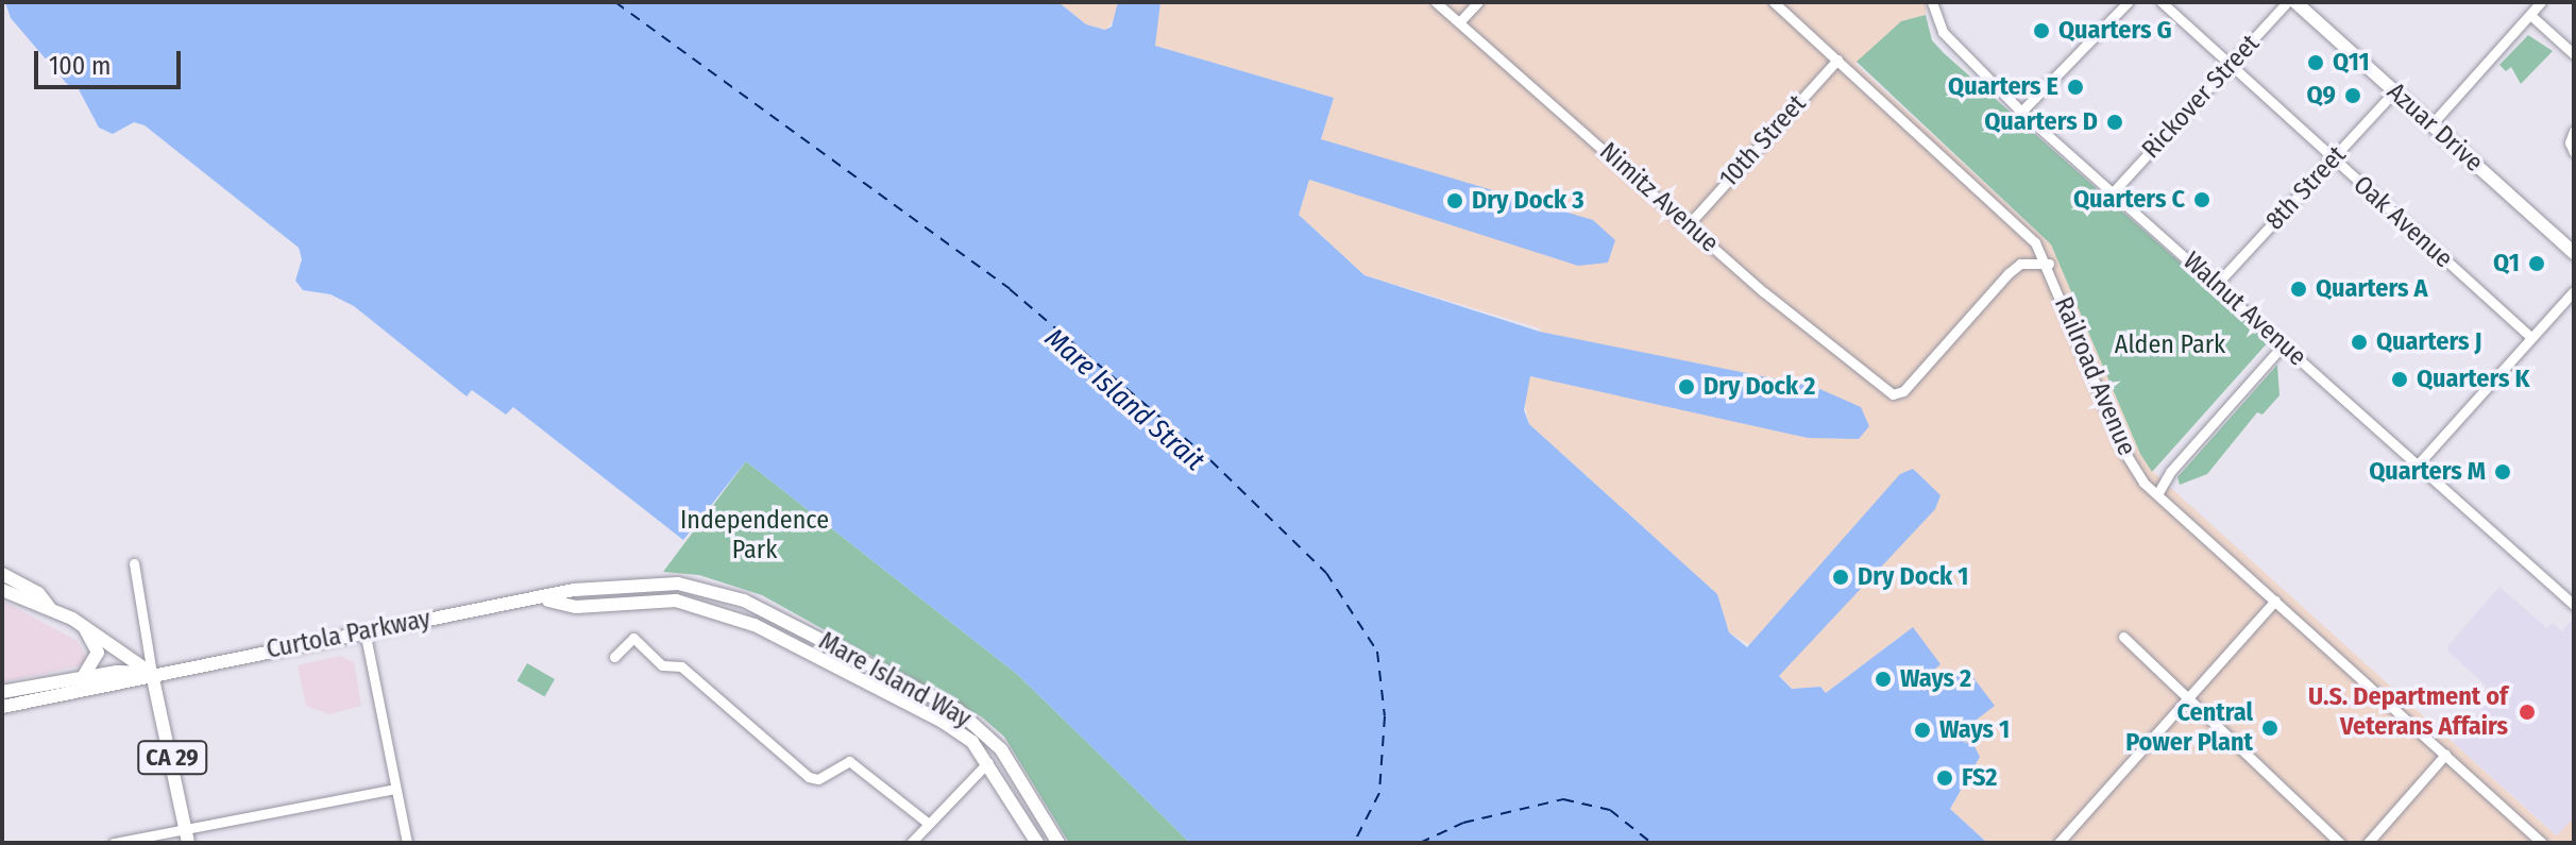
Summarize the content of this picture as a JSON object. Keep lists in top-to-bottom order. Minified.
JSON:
{"streets":{"main road":["Azuar Drive","Curtola Parkway","Mare Island Way","CA 29"],"street":["Rickover Street","10th Street","8th Street","Nimitz Avenue","Oak Avenue","Walnut Avenue","Railroad Avenue"]},"crossings":[["Rickover Street","Oak Avenue"],["Rickover Street","Walnut Avenue"],["Azuar Drive","8th Street"],["10th Street","Nimitz Avenue"],["10th Street","Railroad Avenue"],["8th Street","Oak Avenue"],["8th Street","Walnut Avenue"],["Nimitz Avenue","Railroad Avenue"],["Curtola Parkway","Mare Island Way"],["Curtola Parkway","CA 29"]],"water":["Mare Island Strait"],"parks":["Alden Park","Independence Park"],"places":["Quarters G","Q11","Quarters E","Q9","Quarters D","Quarters C","Dry Dock 3","Q1","Quarters A","Quarters J","Quarters K","Dry Dock 2","Quarters M","Dry Dock 1","Ways 2","U.S. Department of Veterans Affairs","Central Power Plant","Ways 1","FS2"],"scale_bar":"100 m"}
